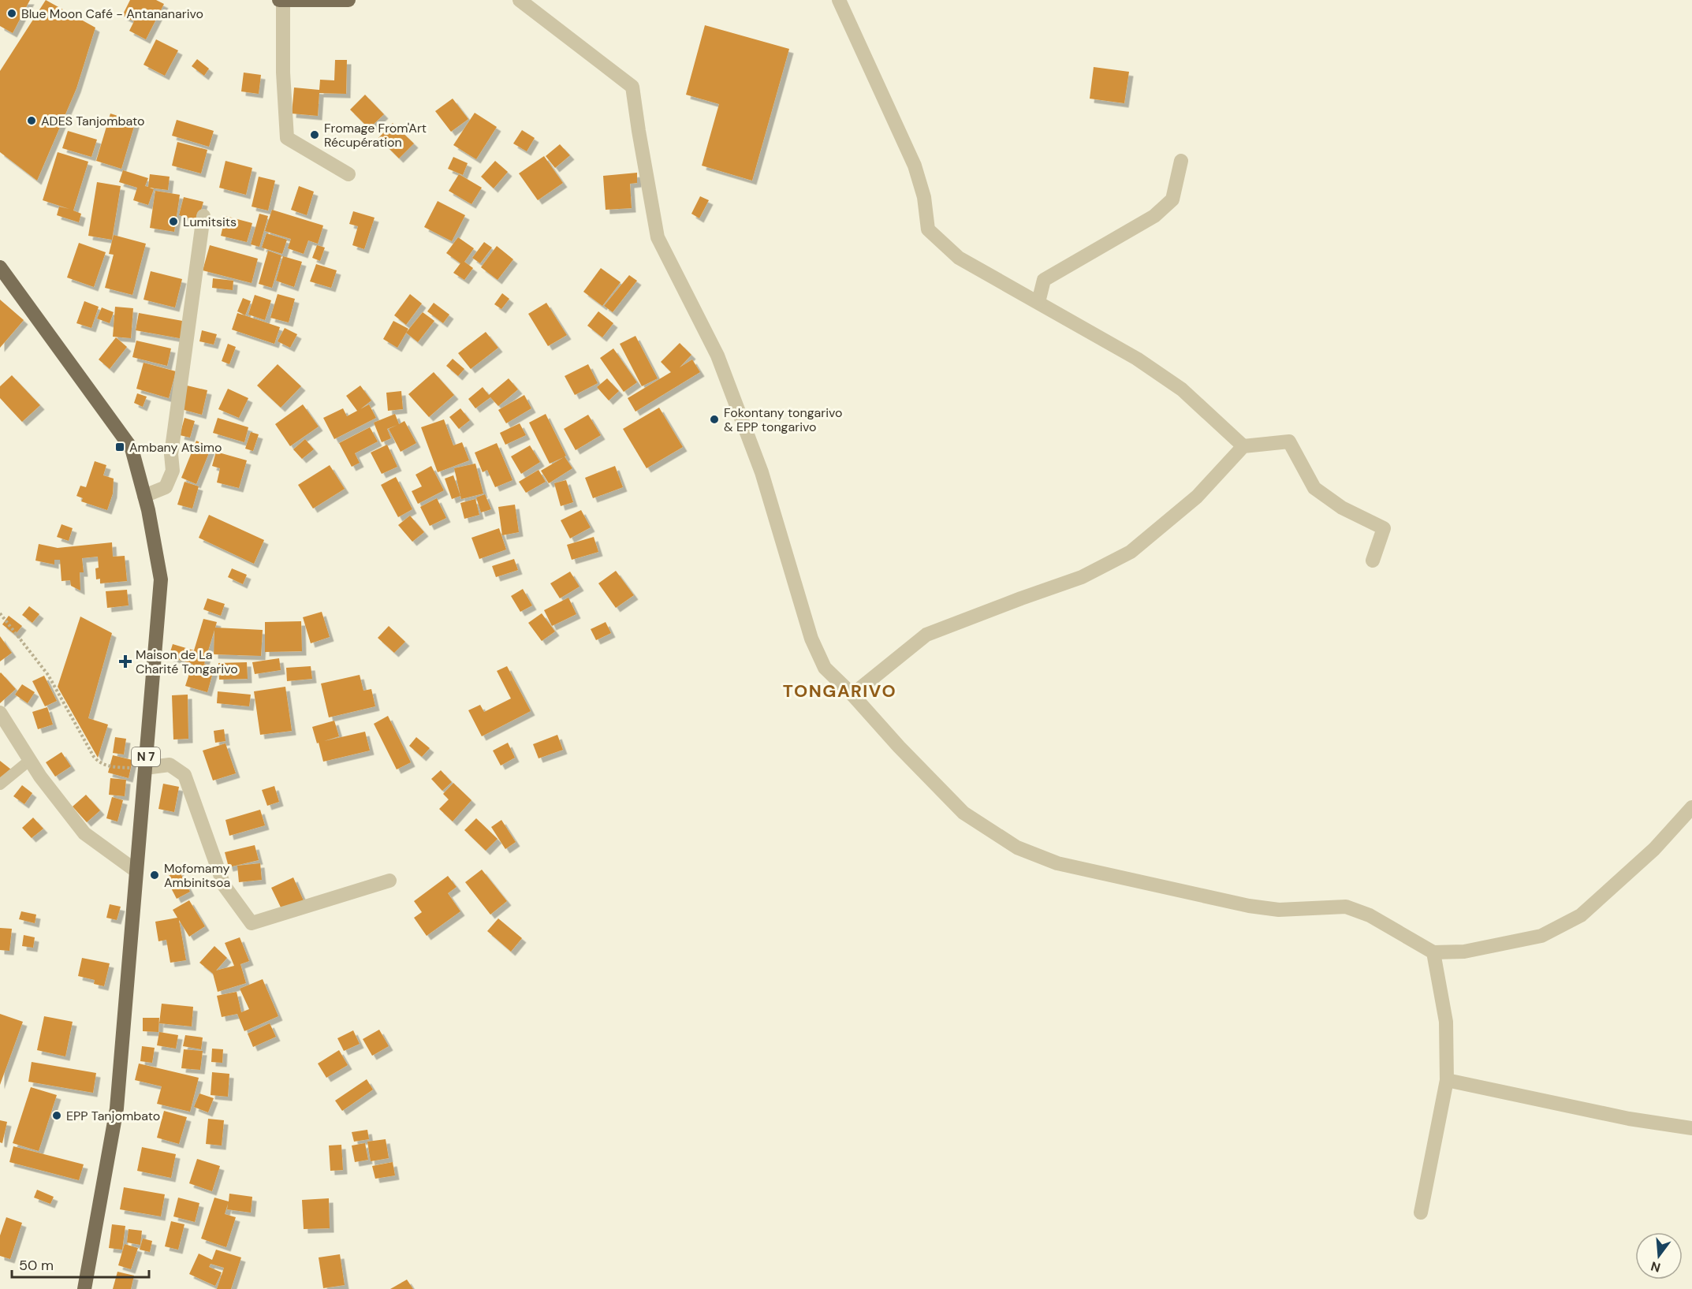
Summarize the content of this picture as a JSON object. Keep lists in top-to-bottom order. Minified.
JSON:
{"streets":{"main road":["N 7"]},"districts":["TONGARIVO"],"places":{"other":["Blue Moon Café - Antananarivo","ADES Tanjombato","Fromage From'Art Récupération","Lumitsits","Fokontany tongarivo & EPP tongarivo","Mofomamy Ambinitsoa","EPP Tanjombato"],"transit":["Ambany Atsimo"],"health":["Maison de La Charité Tongarivo"]},"scale_bar":"50 m","north":"bottom"}
